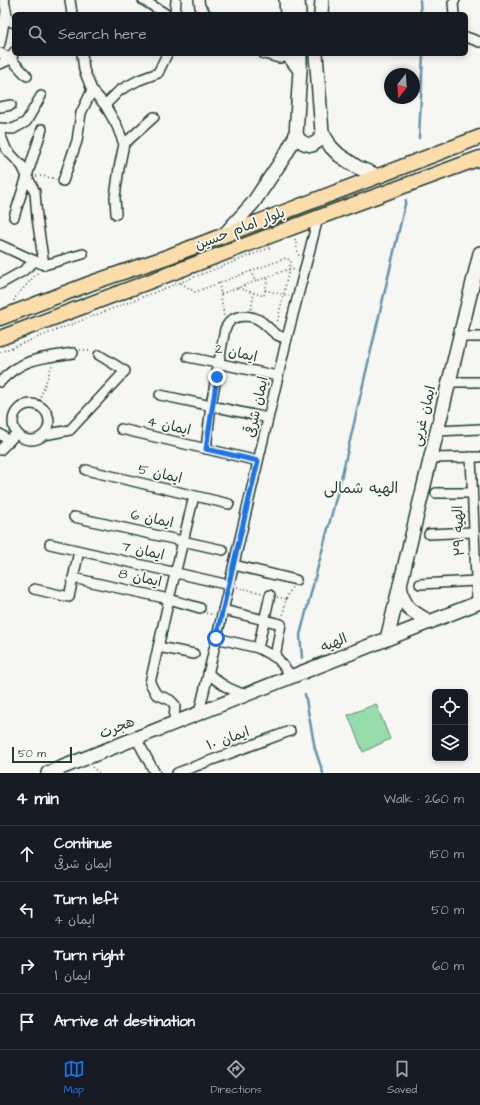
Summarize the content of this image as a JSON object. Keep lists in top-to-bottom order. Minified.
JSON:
{"streets":{"main road":["بلوار امام حسین","ایمان غربی","الهیه","هجرت"],"street":["ایمان 2","ایمان شرقی","ایمان 4","ایمان 5","ایمان 6","الهیه ۲۹","ایمان 7","ایمان 8","ایمان ۱۰"]},"crossings":[["بلوار امام حسین","ایمان شرقی"],["ایمان 2","ایمان شرقی"],["ایمان شرقی","ایمان 4"],["ایمان شرقی","ایمان 7"],["ایمان شرقی","الهیه"],["ایمان شرقی","هجرت"],["ایمان غربی","الهیه"],["الهیه ۲۹","الهیه"],["الهیه","هجرت"]],"districts":["الهیه شمالی"],"scale_bar":"50 m","north":"bottom","page":{"search":"Search here","scale":"50 m","heading":["4 min","Walk · 260 m"],"list":[["Continue","ایمان شرقی","150 m"],["Turn left","ایمان 4","50 m"],["Turn right","ایمان ۱","60 m"],"Arrive at destination"],"nav":["Map","Directions","Saved"]}}
